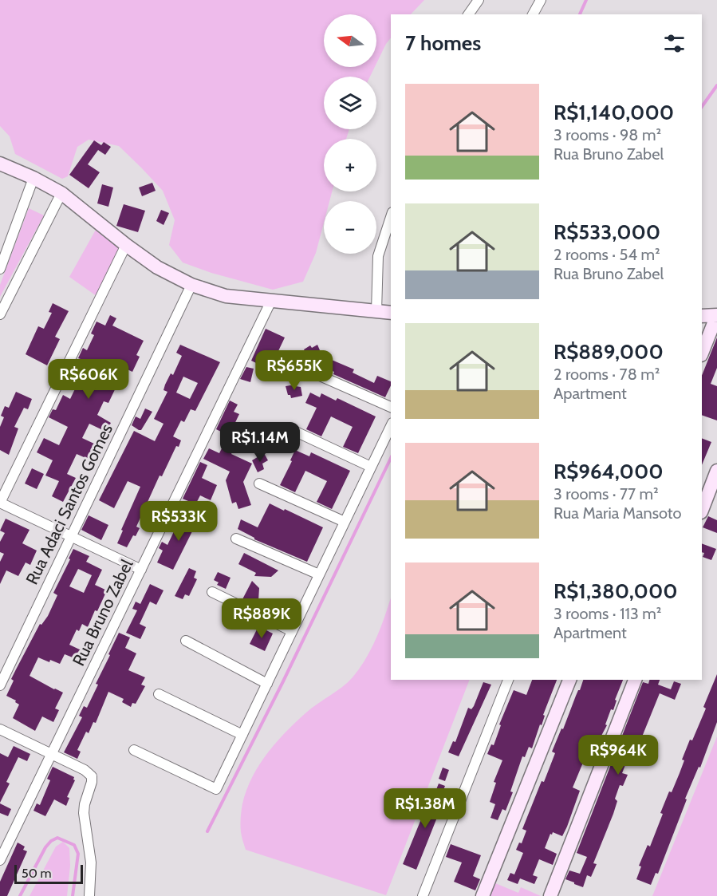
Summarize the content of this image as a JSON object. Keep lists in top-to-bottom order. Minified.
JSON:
{"streets":{"street":["Rua Adaci Santos Gomes","Rua Bruno Zabel"]},"scale_bar":"50 m","north":"left","page":{"map_buttons":["+","−"],"heading":"7 homes","list":[{"name":"R$1,140,000","note":"3 rooms · 98 m² · Rua Bruno Zabel"},{"name":"R$533,000","note":"2 rooms · 54 m² · Rua Bruno Zabel"},{"name":"R$889,000","note":"2 rooms · 78 m² · Apartment"},{"name":"R$964,000","note":"3 rooms · 77 m² · Rua Maria Mansoto"},{"name":"R$1,380,000","note":"3 rooms · 113 m² · Apartment"}],"price":["R$655K","R$606K","R$1.14M","R$533K","R$889K","R$964K","R$1.38M"],"scale":"50 m"}}
